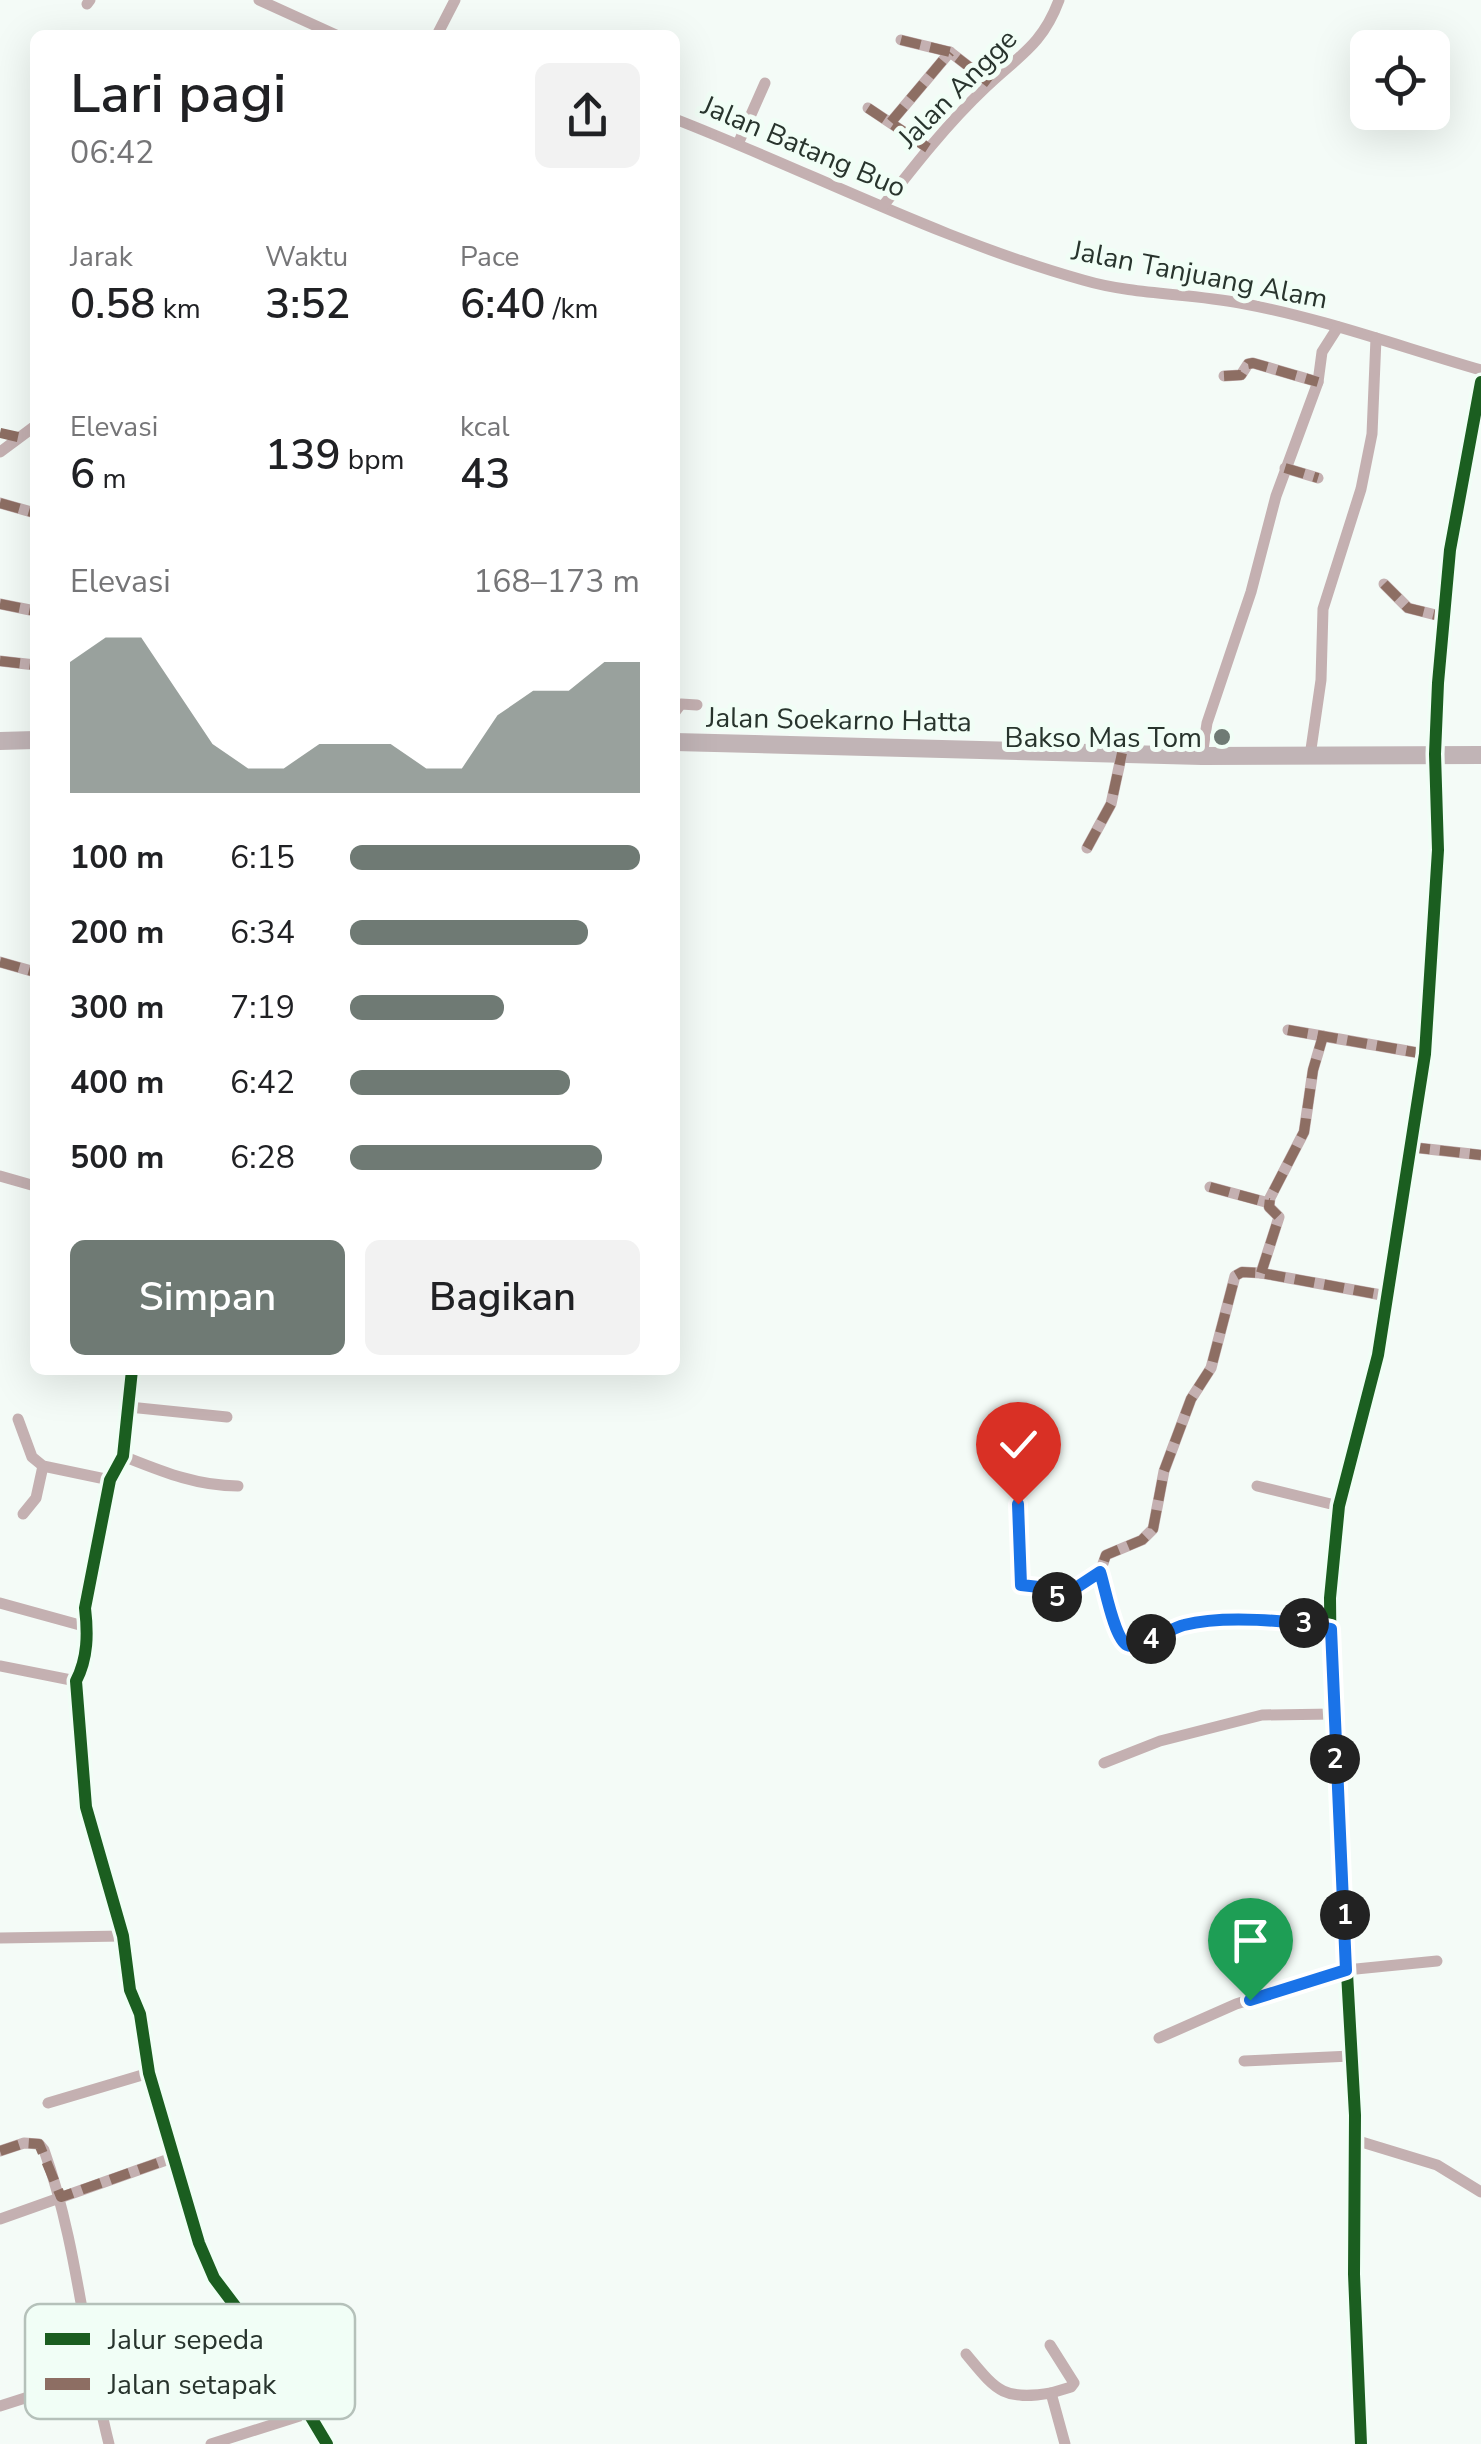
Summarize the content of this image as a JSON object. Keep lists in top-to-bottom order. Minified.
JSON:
{"streets":{"highway":["Jalan Soekarno Hatta"],"street":["Jalan Angge","Jalan Batang Buo","Jalan Tanjuang Alam"]},"crossings":[["Jalan Angge","Jalan Batang Buo"],["Jalan Batang Buo","Jalan Tanjuang Alam"]],"places":["Bakso Mas Tom"],"legend":["Jalur sepeda","Jalan setapak"],"page":{"heading":["Lari pagi","06:42"],"stats":[["Jarak","0.58 km"],["Waktu","3:52"],["Pace","6:40 /km"],["Elevasi","6 m"],["139 bpm"],["kcal","43"]],"chart":["Elevasi","168–173 m"],"list":[{"name":"100 m","note":"6:15"},{"name":"200 m","note":"6:34"},{"name":"300 m","note":"7:19"},{"name":"400 m","note":"6:42"},{"name":"500 m","note":"6:28"}],"buttons":["Simpan","Bagikan"],"pins":["5","3","4","2","1"]}}
